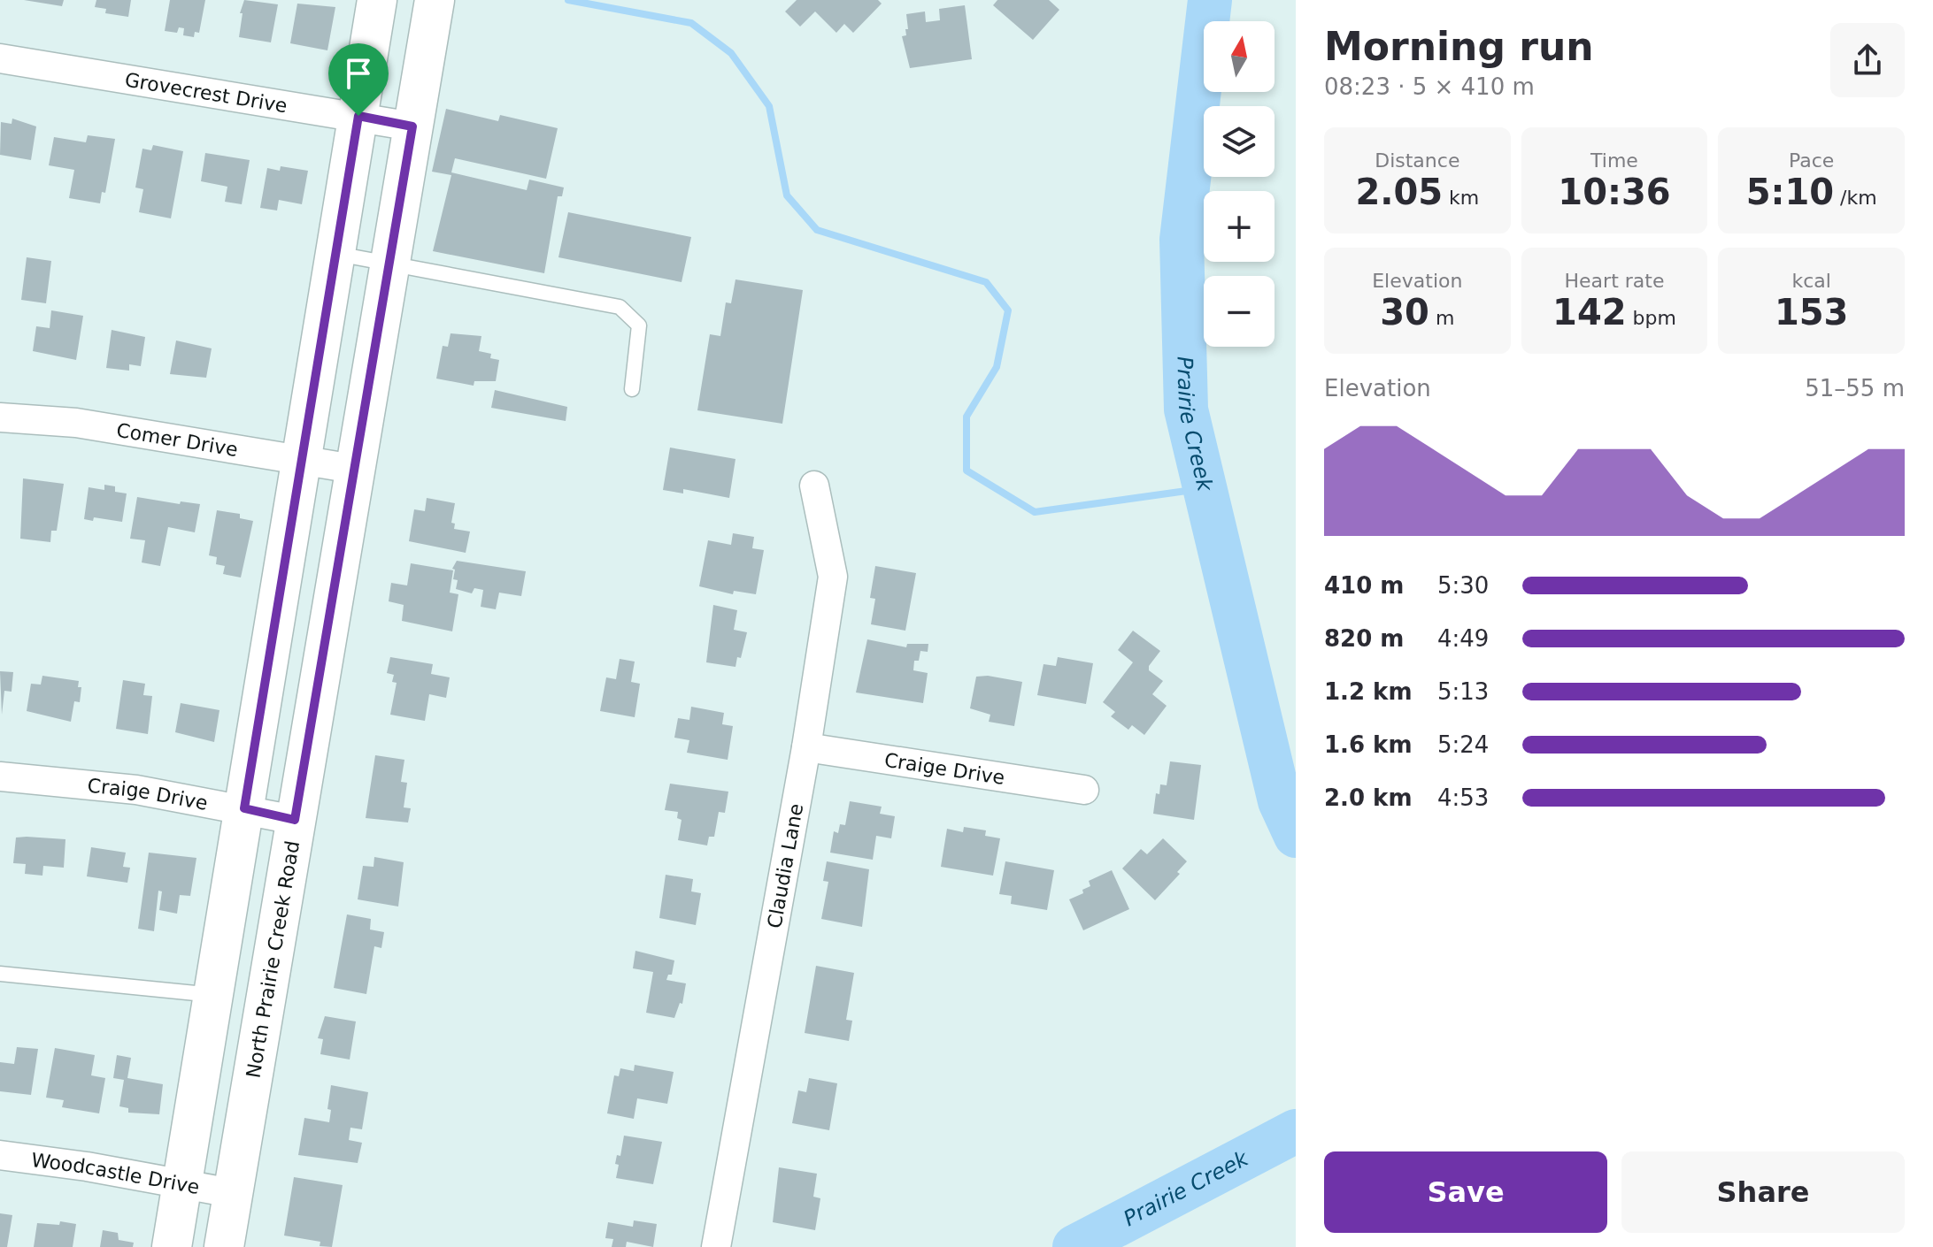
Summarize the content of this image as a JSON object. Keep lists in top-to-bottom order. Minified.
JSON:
{"streets":{"main road":["North Prairie Creek Road"],"street":["Grovecrest Drive","Comer Drive","Craige Drive","Claudia Lane","Woodcastle Drive"]},"crossings":[["Grovecrest Drive","North Prairie Creek Road"],["Comer Drive","North Prairie Creek Road"],["Craige Drive","Claudia Lane"],["Craige Drive","North Prairie Creek Road"],["North Prairie Creek Road","Woodcastle Drive"]],"water":["Prairie Creek"],"north":"top","page":{"heading":["Morning run","08:23 · 5 × 410 m"],"map_buttons":["+","−"],"stats":[["Distance","2.05 km"],["Time","10:36"],["Pace","5:10 /km"],["Elevation","30 m"],["Heart rate","142 bpm"],["kcal","153"]],"chart":["Elevation","51–55 m"],"list":[{"name":"410 m","note":"5:30"},{"name":"820 m","note":"4:49"},{"name":"1.2 km","note":"5:13"},{"name":"1.6 km","note":"5:24"},{"name":"2.0 km","note":"4:53"}],"buttons":["Save","Share"]}}
